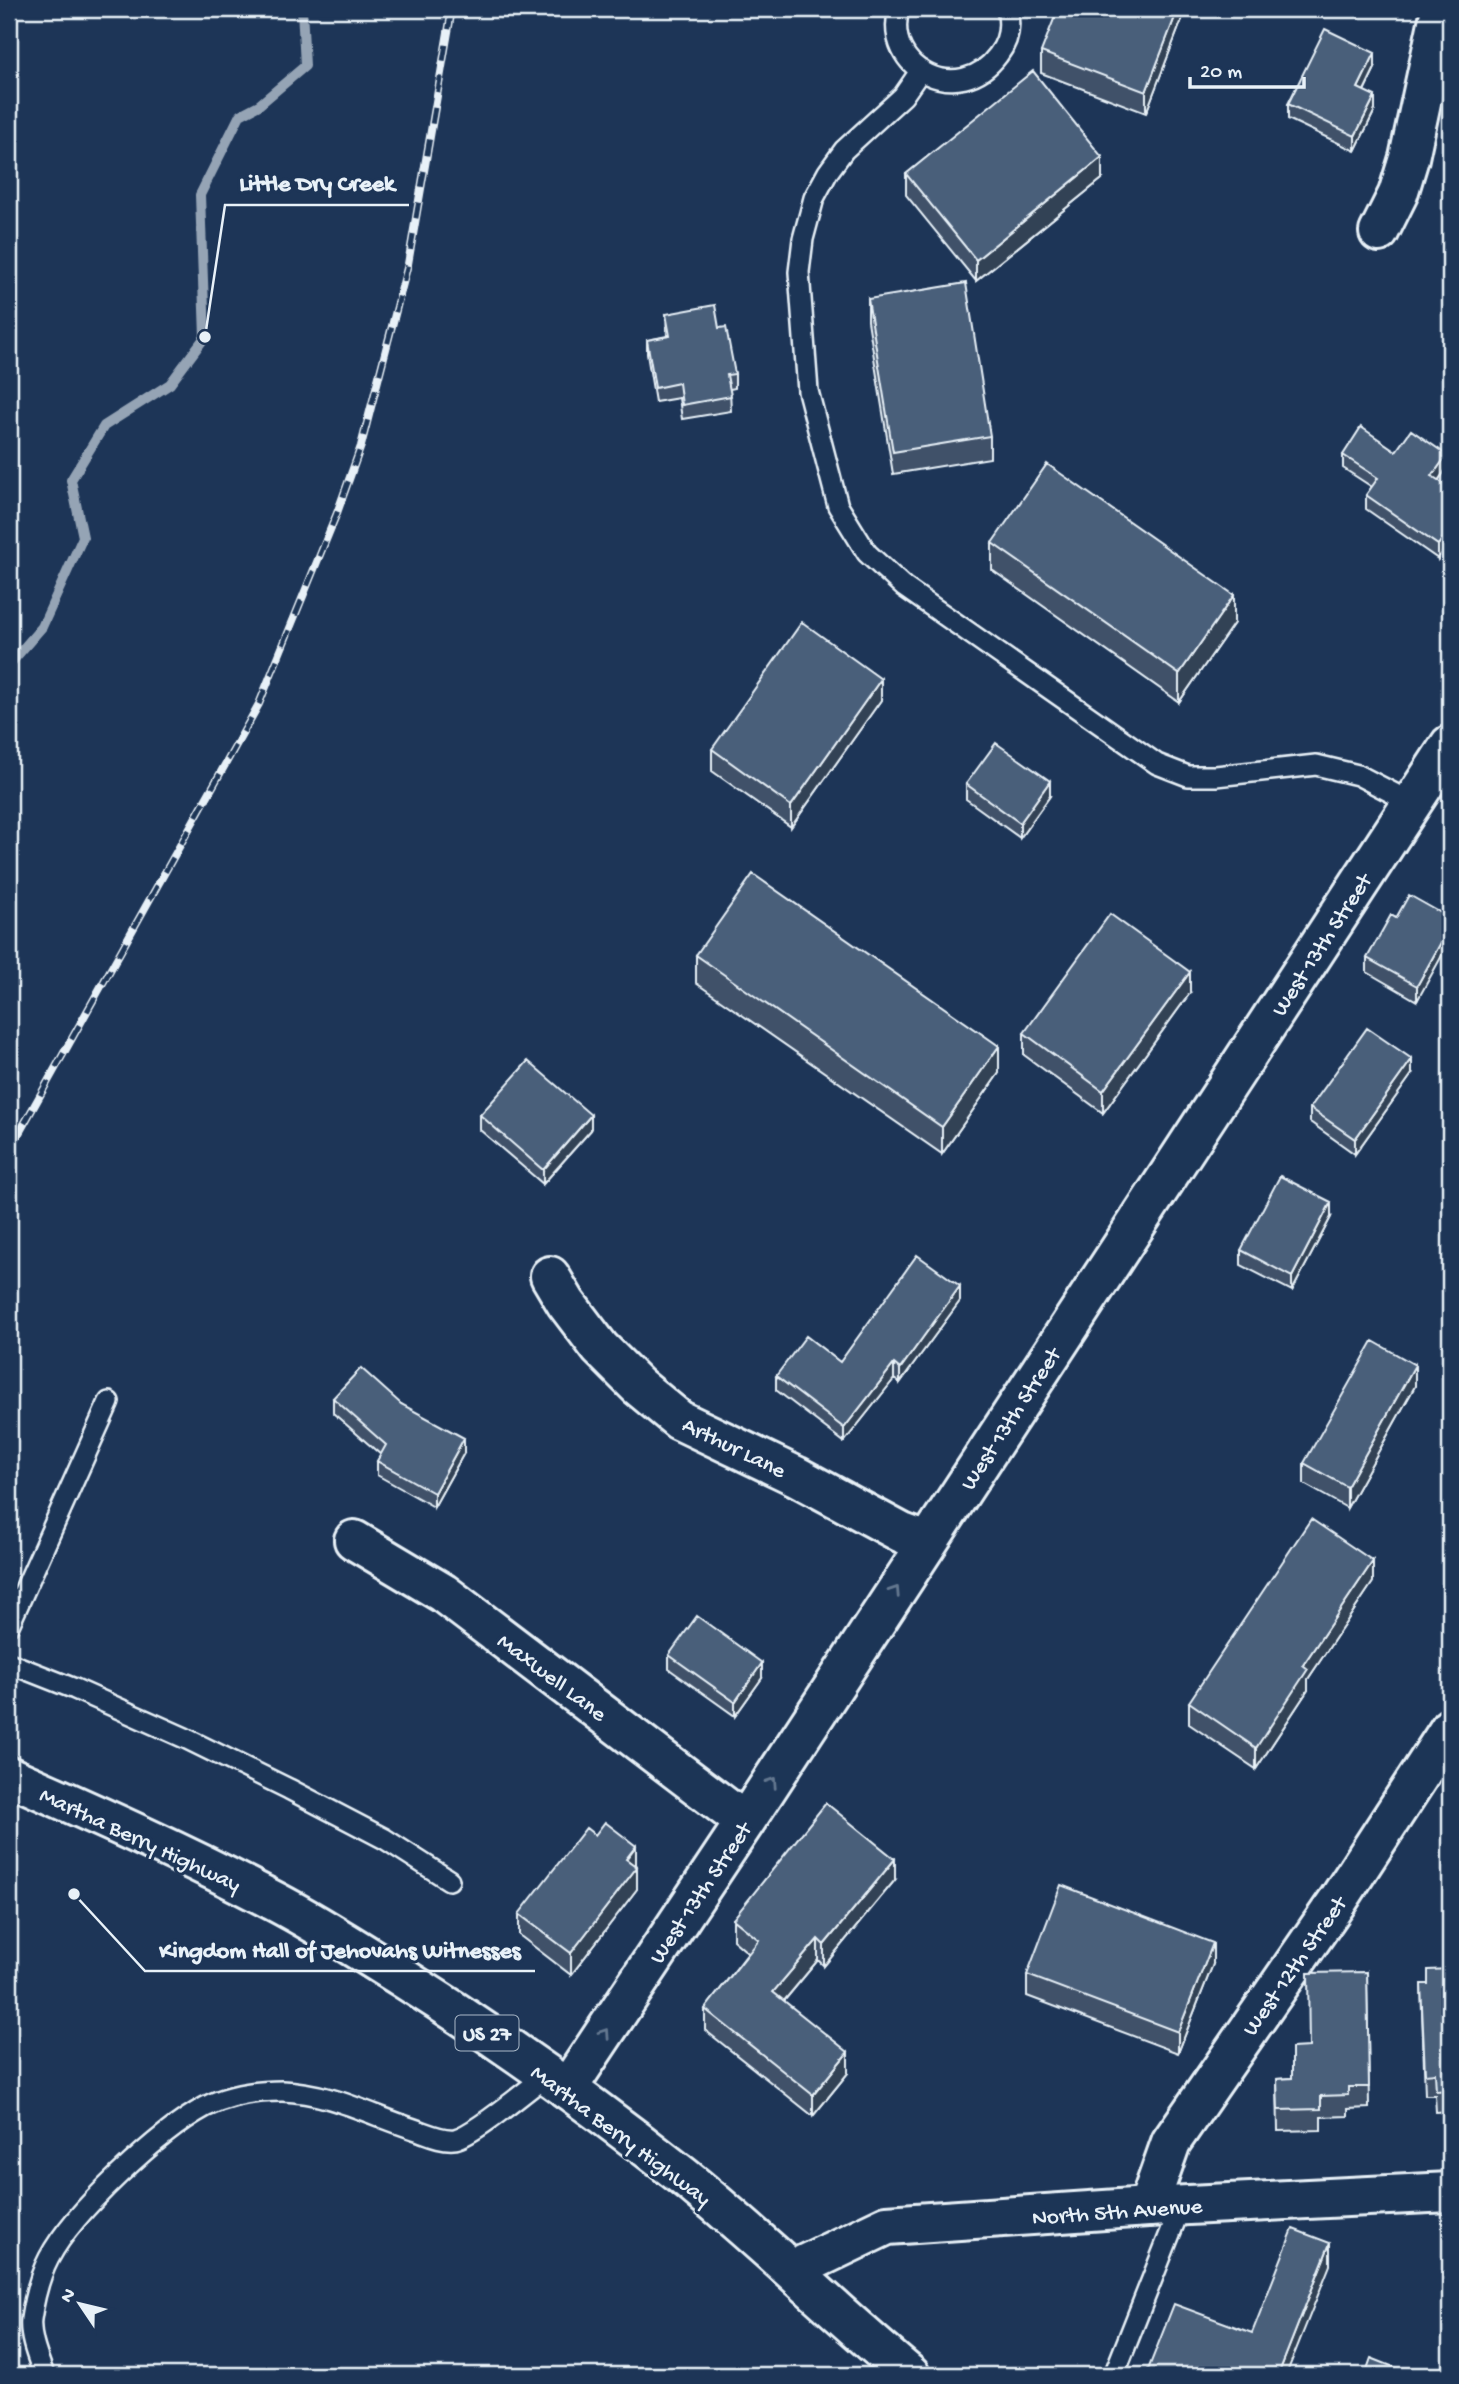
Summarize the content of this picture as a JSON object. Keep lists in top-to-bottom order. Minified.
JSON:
{"streets":{"street":["West 13th Street","Arthur Lane","Maxwell Lane","Martha Berry Highway","West 12th Street","US 27","North 5th Avenue"]},"crossings":[["West 13th Street","Arthur Lane"],["West 13th Street","Maxwell Lane"],["West 13th Street","Martha Berry Highway"],["Martha Berry Highway","North 5th Avenue"],["West 12th Street","North 5th Avenue"]],"one_way":["West 13th Street"],"places":["Little Dry Creek","Kingdom Hall of Jehovahs Witnesses"],"scale_bar":"20 m","north":"top left"}
